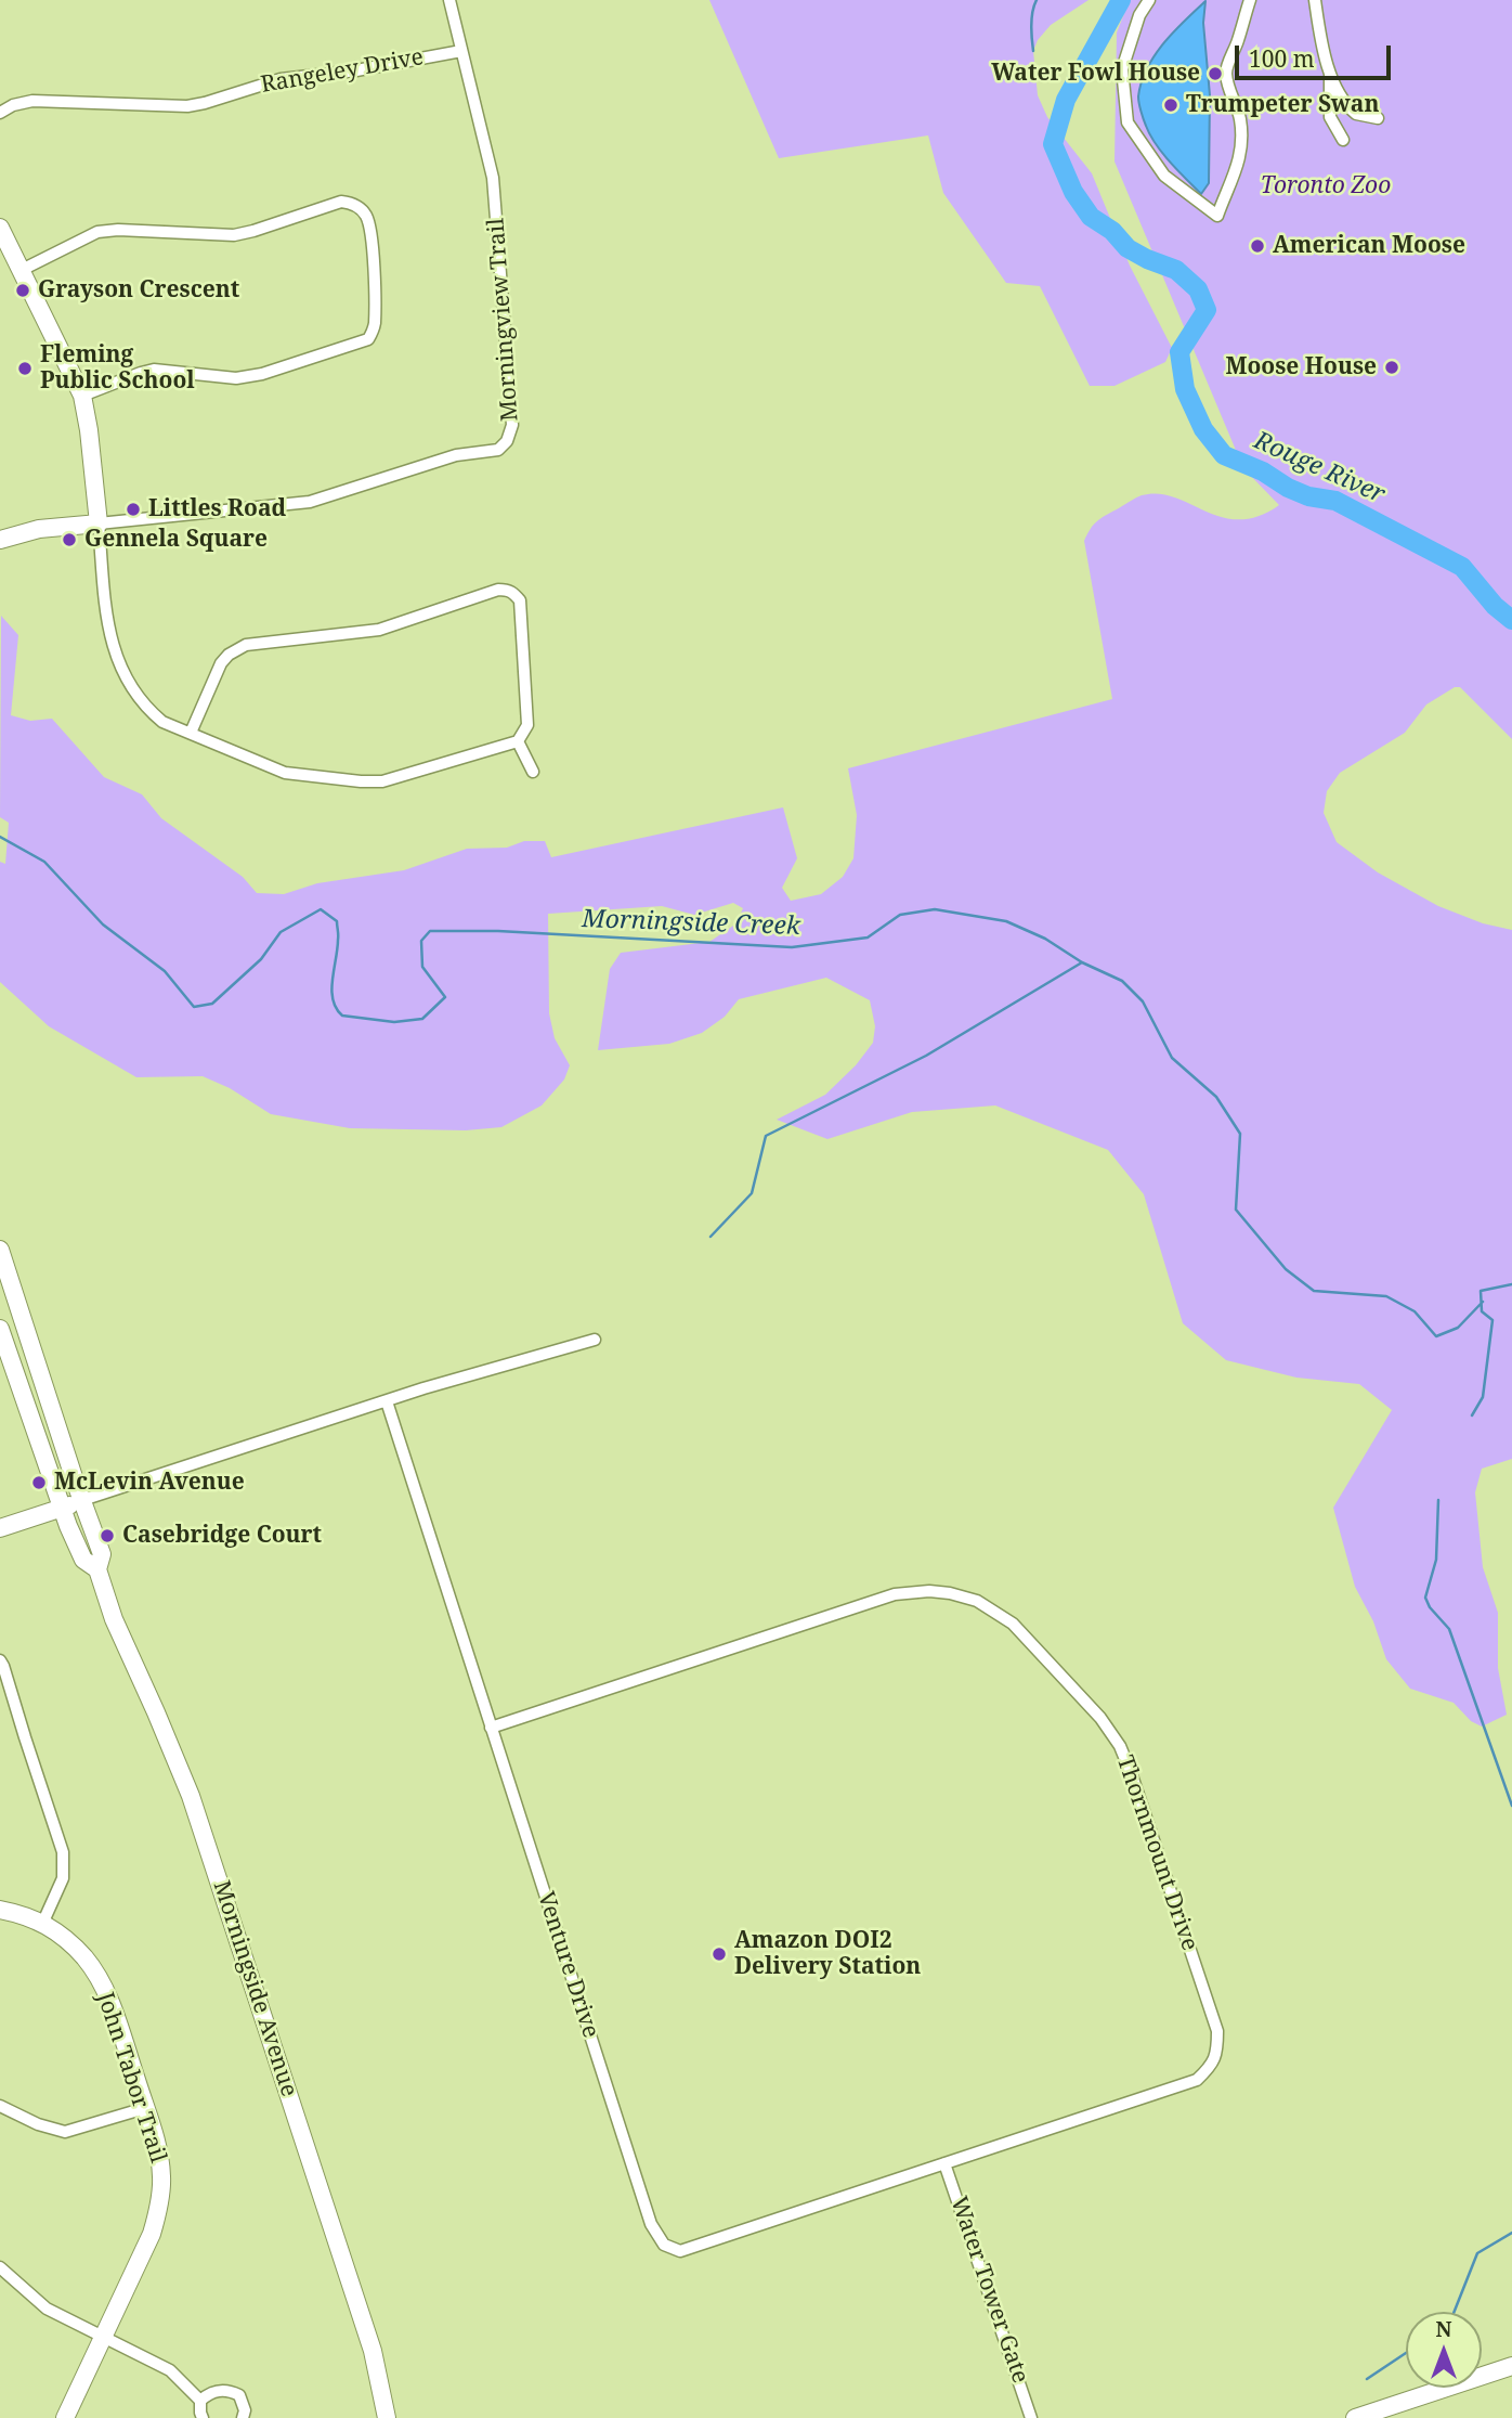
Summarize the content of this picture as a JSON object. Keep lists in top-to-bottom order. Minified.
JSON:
{"streets":{"main road":["Morningview Trail","Morningside Avenue","John Tabor Trail"],"street":["Rangeley Drive","Thornmount Drive","Venture Drive","Water Tower Gate"]},"crossings":[["Rangeley Drive","Morningview Trail"],["Thornmount Drive","Venture Drive"],["Thornmount Drive","Water Tower Gate"],["Venture Drive","Water Tower Gate"]],"water":["Rouge River","Morningside Creek"],"parks":["Toronto Zoo"],"places":["Water Fowl House","Trumpeter Swan","American Moose","Grayson Crescent","Moose House","Fleming Public School","Littles Road","Gennela Square","McLevin Avenue","Casebridge Court","Amazon DOI2 Delivery Station"],"scale_bar":"100 m","north":"top"}
